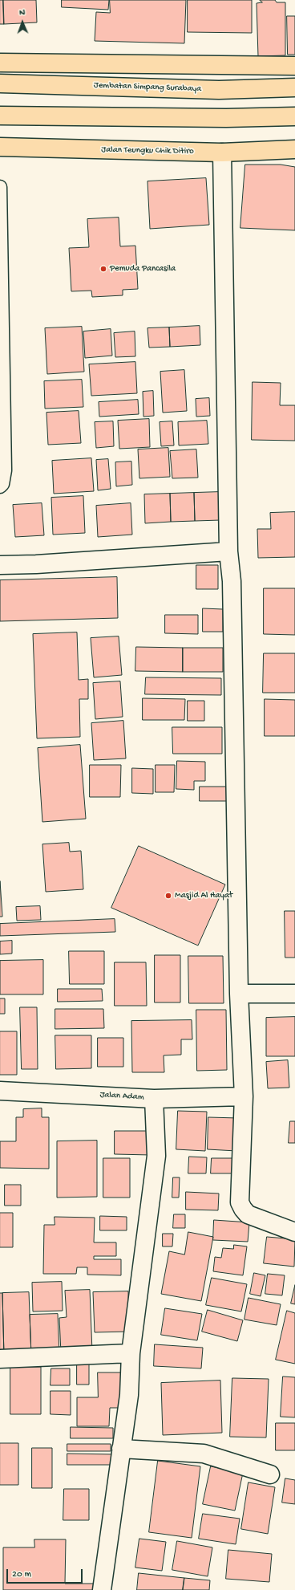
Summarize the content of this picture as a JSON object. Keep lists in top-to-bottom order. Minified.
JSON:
{"streets":{"highway":["Jembatan Simpang Surabaya","Jalan Teungku Chik Ditiro"],"street":["Jalan Adam"]},"places":["Pemuda Pancasila","Masjid Al Hayat"],"scale_bar":"20 m","north":"top"}
